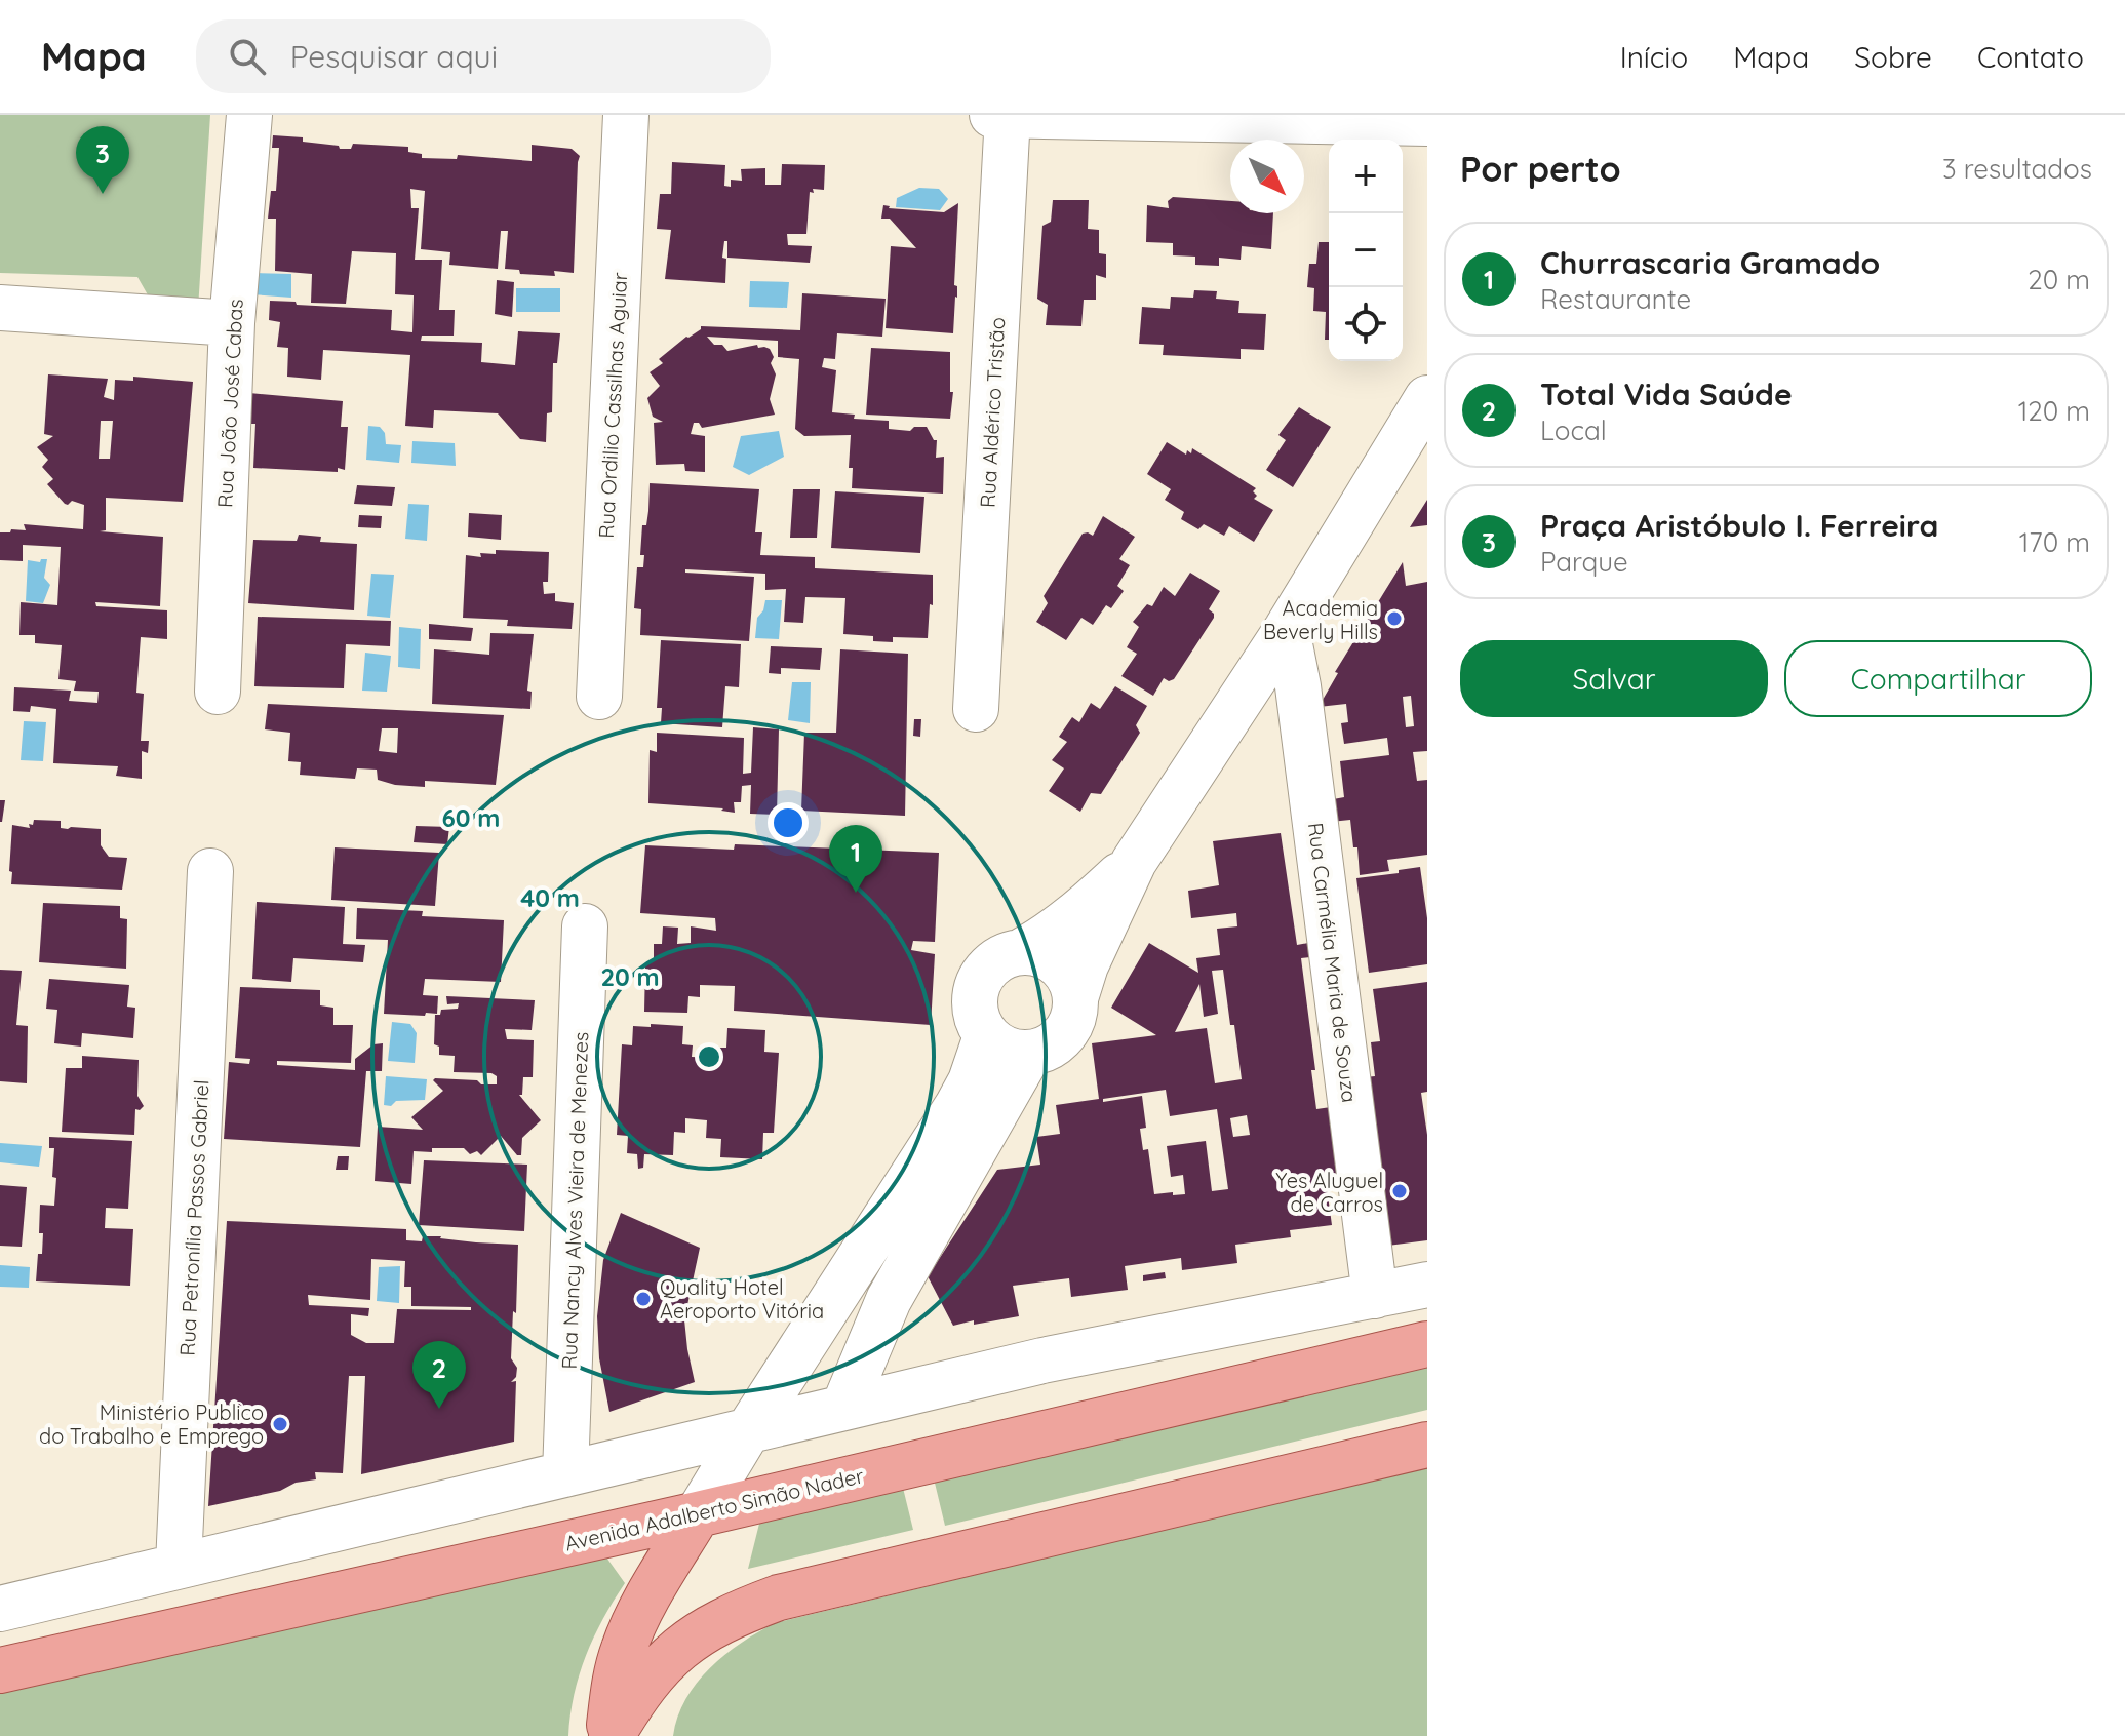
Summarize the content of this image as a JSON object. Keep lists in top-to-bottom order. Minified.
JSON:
{"streets":{"main road":["Avenida Adalberto Simão Nader"],"street":["Rua João José Cabas","Rua Ordilio Cassilhas Aguiar","Rua Aldérico Tristão","Rua Carmélia Maria de Souza","Rua Nancy Alves Vieira de Menezes","Rua Petronília Passos Gabriel"]},"places":["Academia Beverly Hills","Yes Aluguel de Carros","Quality Hotel Aeroporto Vitória","Ministério Publico do Trabalho e Emprego"],"north":"bottom right","page":{"header":"Mapa","search":"Pesquisar aqui","nav":["Início","Mapa","Sobre","Contato"],"heading":["Por perto","3 resultados"],"pins":["3","1","2"],"map_buttons":["+","−"],"list":[{"mark":"1","name":"Churrascaria Gramado","note":"Restaurante","value":"20 m"},{"mark":"2","name":"Total Vida Saúde","note":"Local","value":"120 m"},{"mark":"3","name":"Praça Aristóbulo I. Ferreira","note":"Parque","value":"170 m"}],"buttons":["Salvar","Compartilhar"]},"rings":["60 m","40 m","20 m"]}
